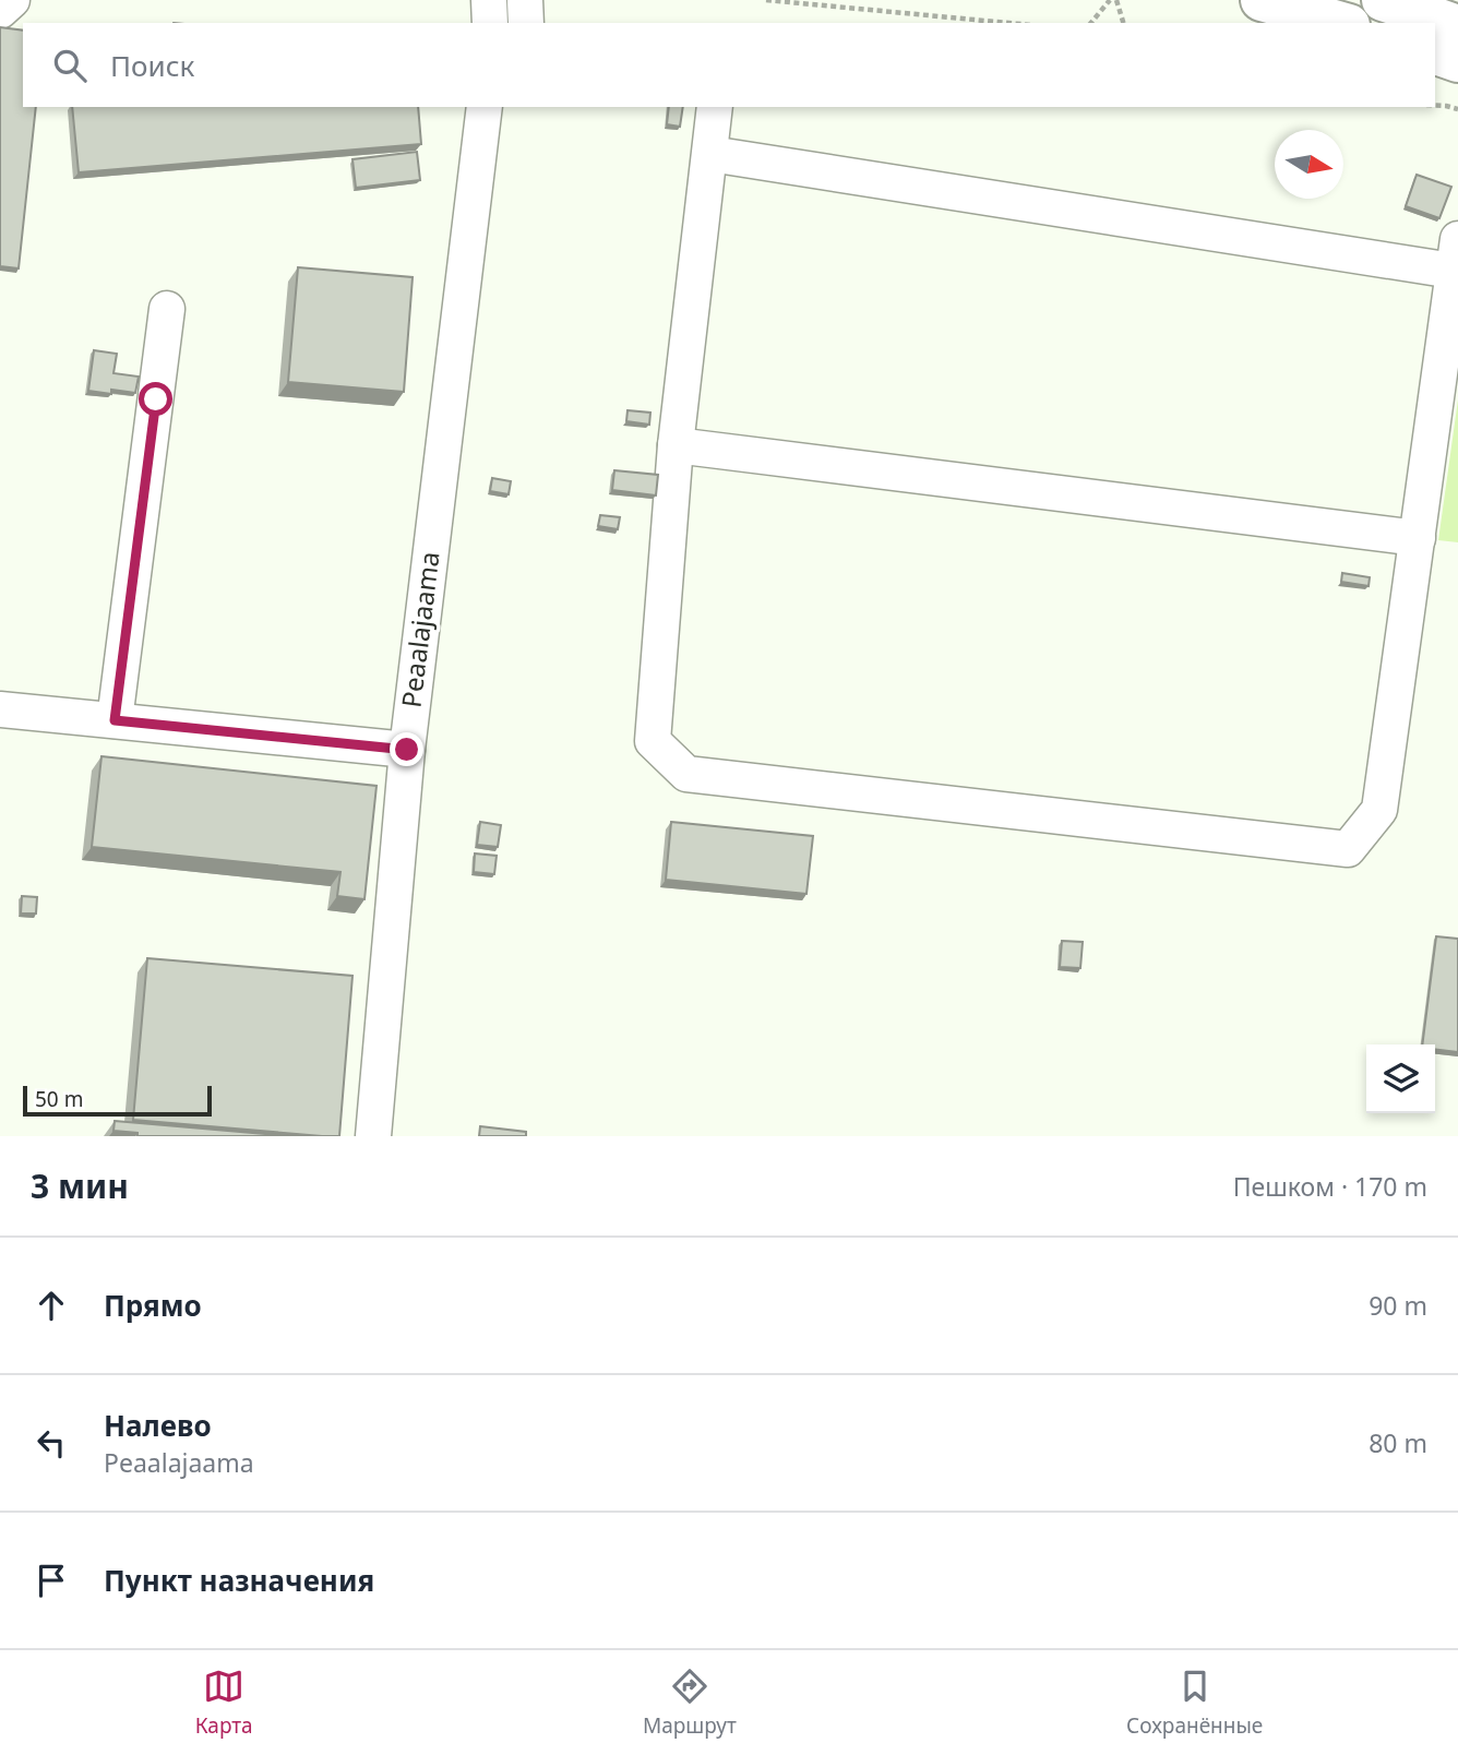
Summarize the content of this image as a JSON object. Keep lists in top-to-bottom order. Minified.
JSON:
{"streets":{"street":["Peaalajaama"]},"scale_bar":"50 m","north":"right","page":{"search":"Поиск","scale":"50 m","heading":["3 мин","Пешком · 170 m"],"list":[["Прямо","90 m"],["Налево","Peaalajaama","80 m"],"Пункт назначения"],"nav":["Карта","Маршрут","Сохранённые"]}}
